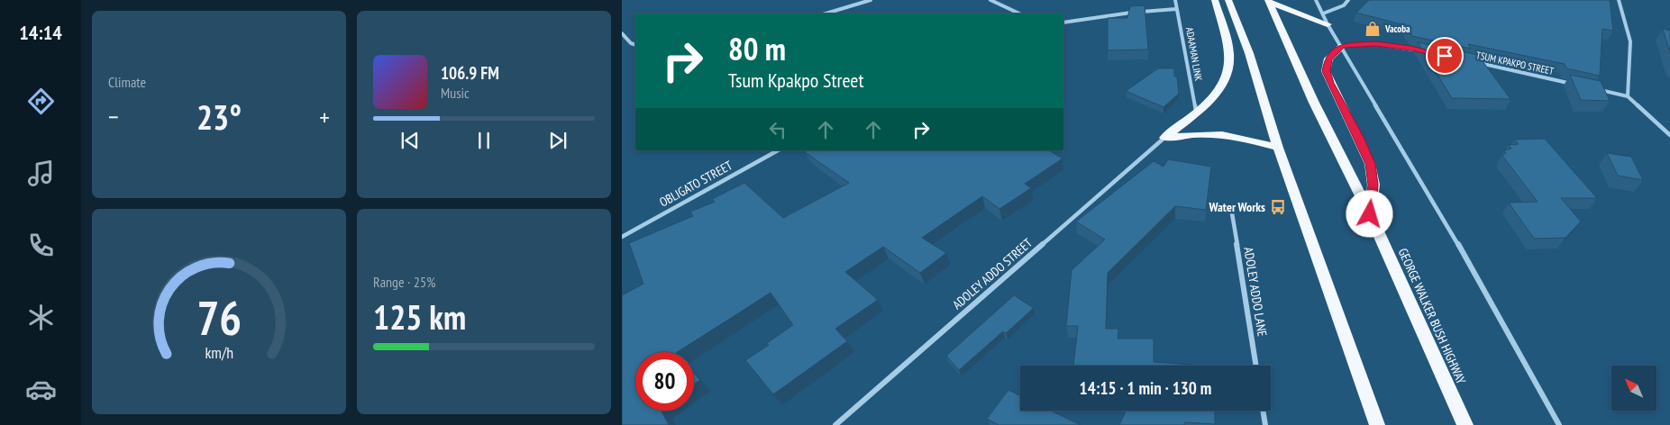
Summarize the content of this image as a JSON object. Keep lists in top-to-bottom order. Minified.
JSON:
{"streets":{"highway":["GEORGE WALKER BUSH HIGHWAY"],"street":["ADAAMAN LINK","TSUM KPAKPO STREET","OBLIGATO STREET","ADOLEY ADDO STREET","ADOLEY ADDO LANE"]},"places":{"shop":["Vacoba"],"bus stop":["Water Works"]},"north":"top left","page":{"tabs":"14:14","tile":["Climate",["Range · 25%","125 km"]],"turn":["80 m","Tsum Kpakpo Street"],"song":["106.9 FM","Music"],"heat":["−","23°","+"],"limit":"80","trip":"14:15 · 1 min · 130 m","gauge":["76","km/h"]}}
